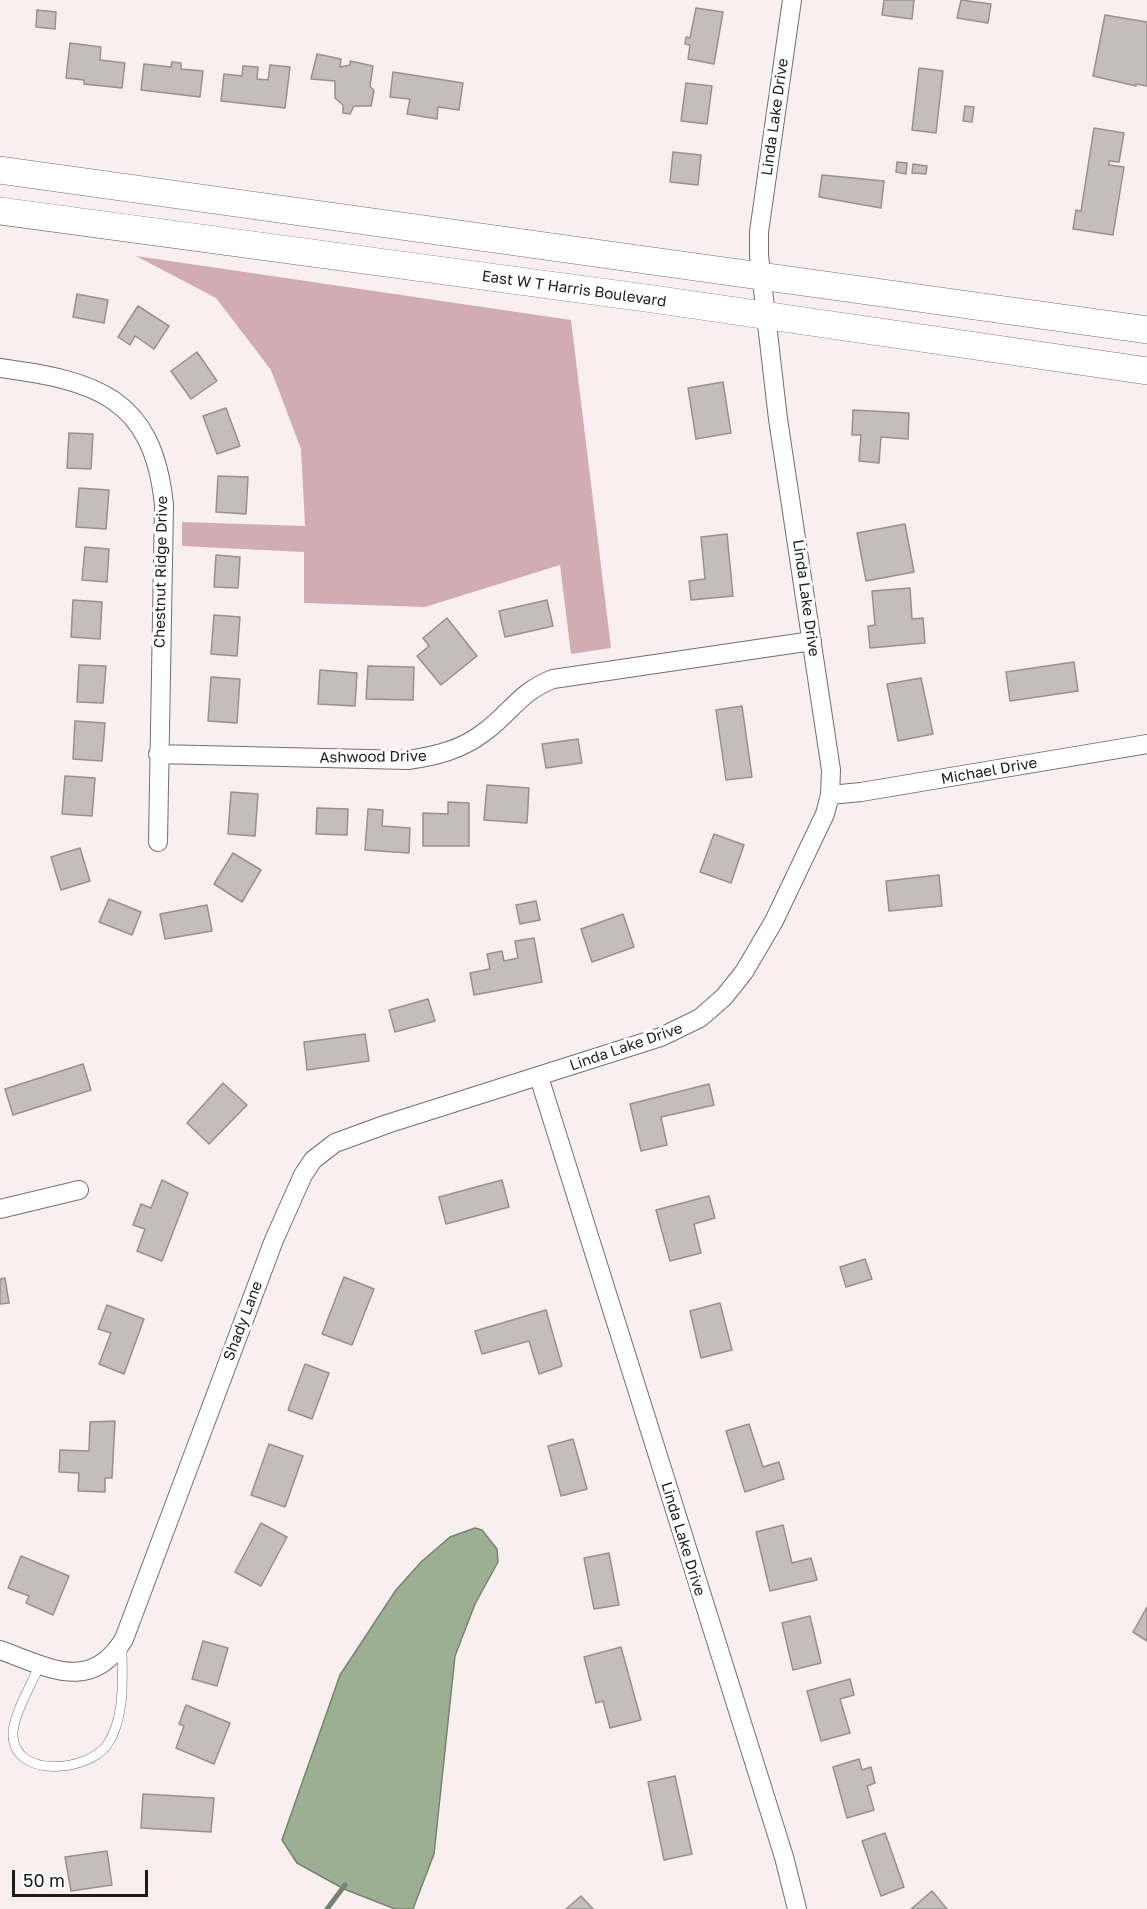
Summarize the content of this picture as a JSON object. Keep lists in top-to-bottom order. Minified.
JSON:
{"streets":{"main road":["East W T Harris Boulevard"],"street":["Linda Lake Drive","Chestnut Ridge Drive","Ashwood Drive","Michael Drive","Shady Lane"]},"crossings":[["Linda Lake Drive","East W T Harris Boulevard"],["Linda Lake Drive","Ashwood Drive"],["Linda Lake Drive","Michael Drive"],["Linda Lake Drive","Shady Lane"],["Chestnut Ridge Drive","Ashwood Drive"]],"scale_bar":"50 m"}
